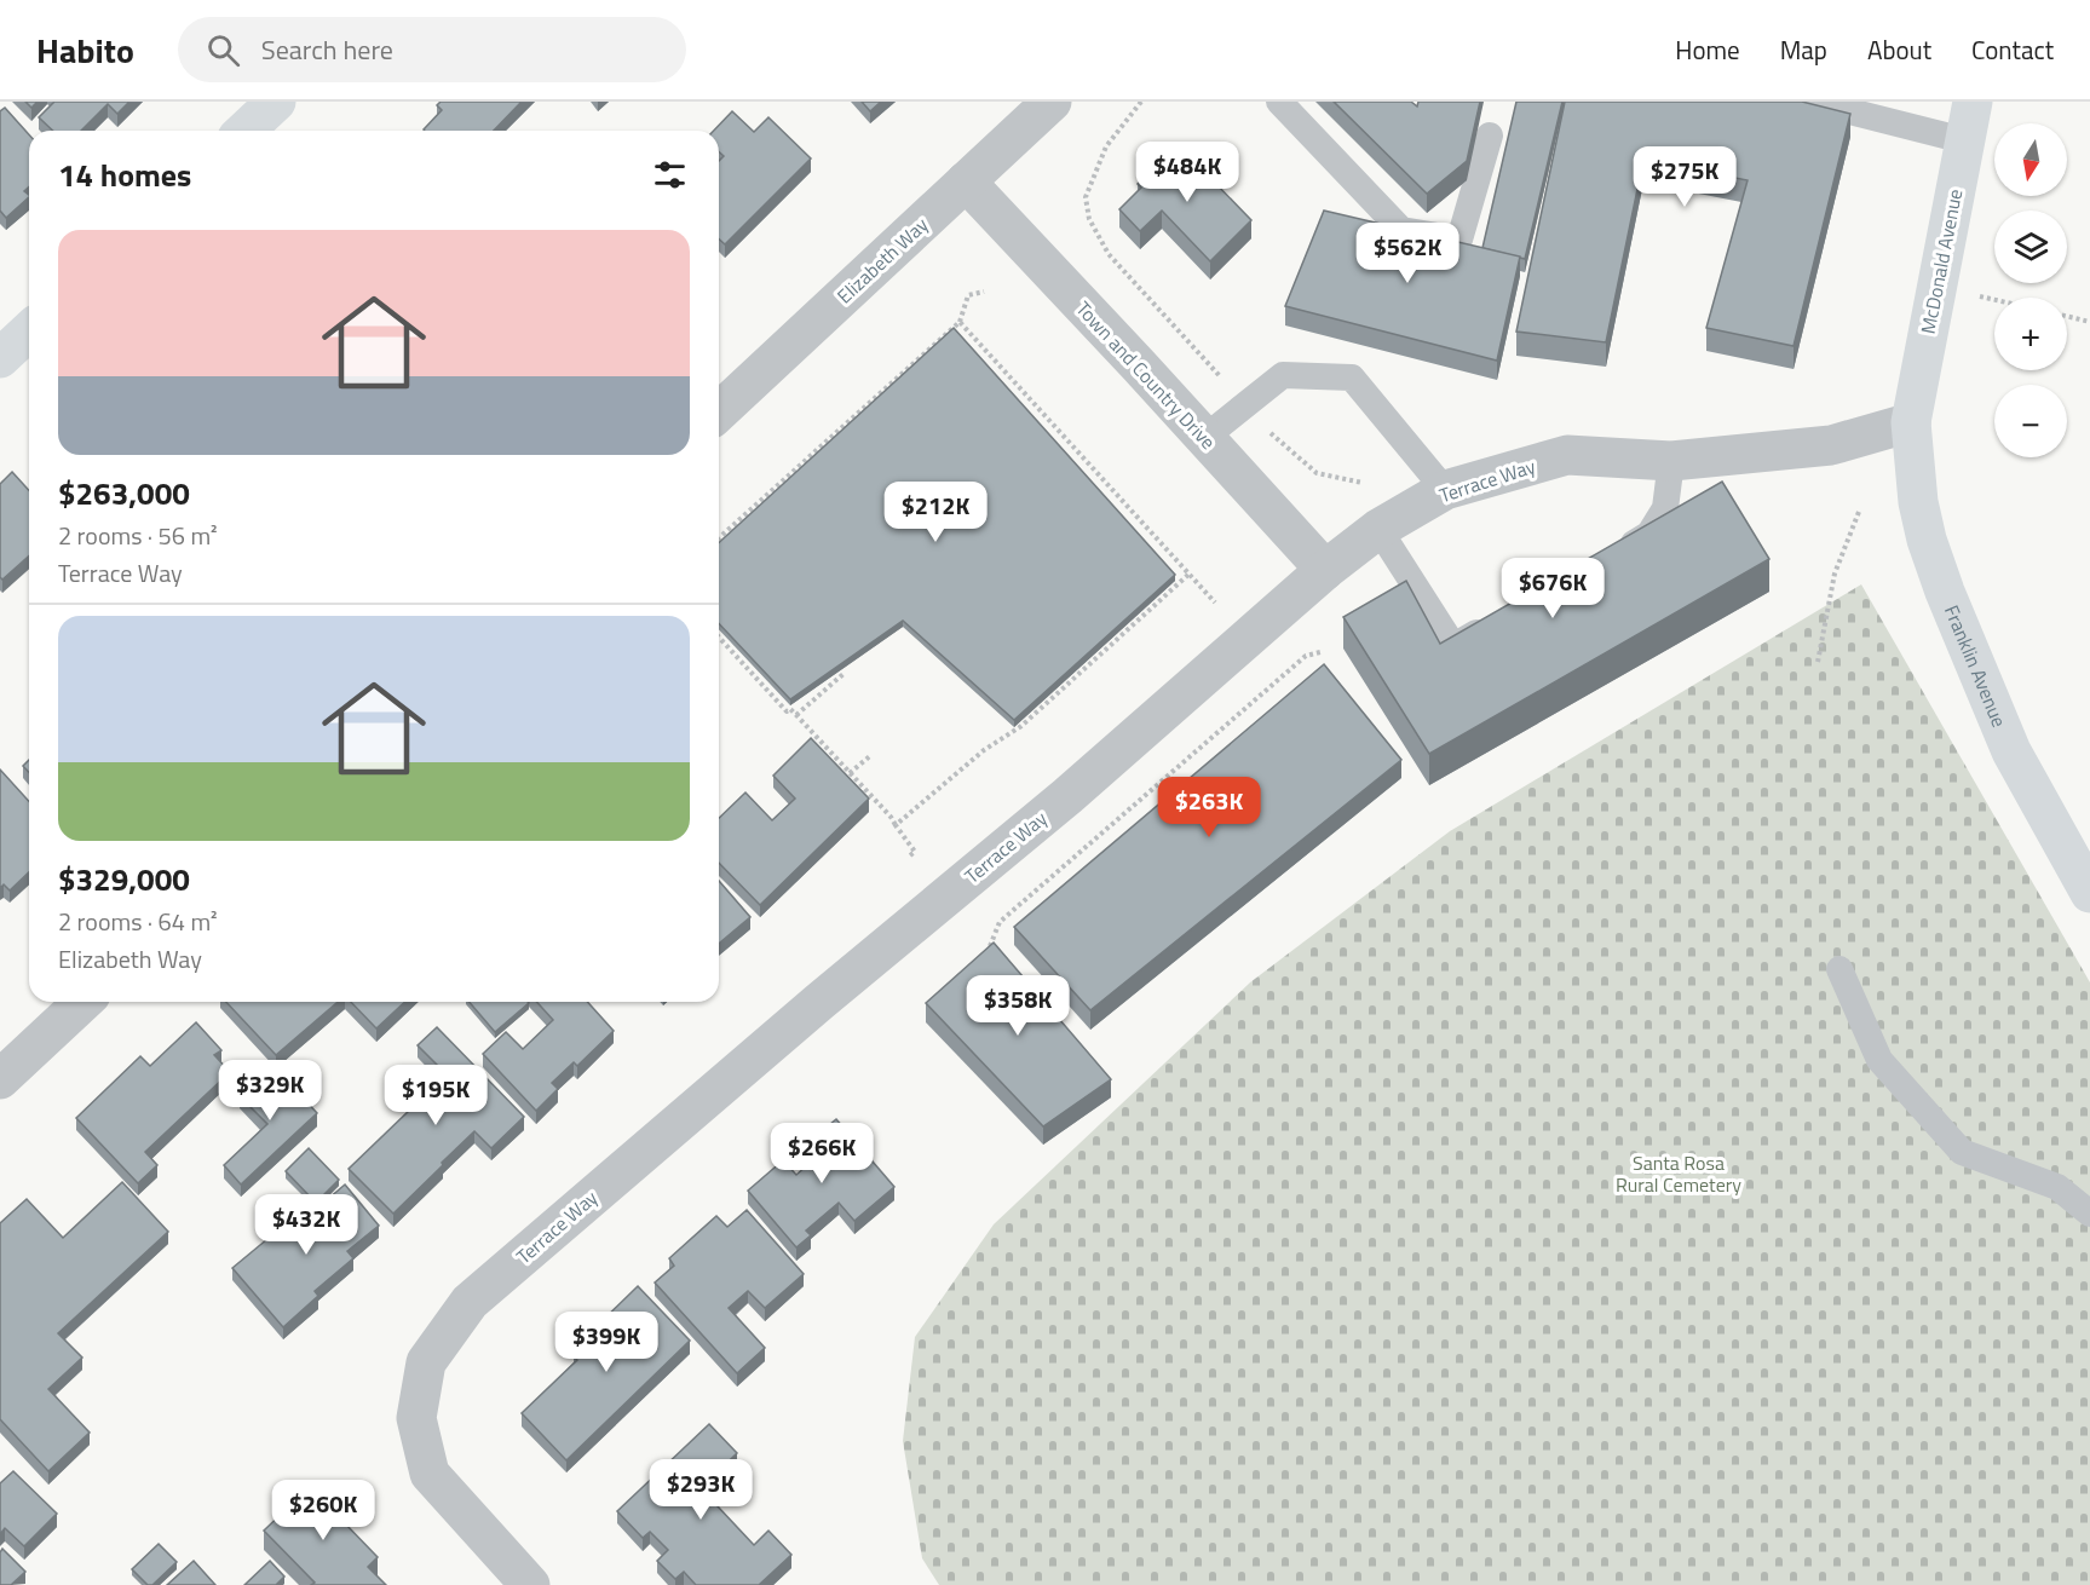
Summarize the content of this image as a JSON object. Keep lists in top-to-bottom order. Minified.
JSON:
{"streets":{"street":["Elizabeth Way","McDonald Avenue","Town and Country Drive","Terrace Way","Franklin Avenue"]},"crossings":[["Elizabeth Way","Town and Country Drive"],["McDonald Avenue","Terrace Way"],["McDonald Avenue","Franklin Avenue"],["Town and Country Drive","Terrace Way"],["Terrace Way","Franklin Avenue"]],"parks":["Santa Rosa Rural Cemetery"],"north":"bottom","page":{"header":"Habito","search":"Search here","nav":["Home","Map","About","Contact"],"map_buttons":["+","−"],"heading":"14 homes","price":["$484K","$275K","$562K","$212K","$676K","$263K","$358K","$329K","$195K","$266K","$432K","$399K","$293K","$260K"],"list":[{"name":"$263,000","note":"2 rooms · 56 m² · Terrace Way"},{"name":"$329,000","note":"2 rooms · 64 m² · Elizabeth Way"}]}}
